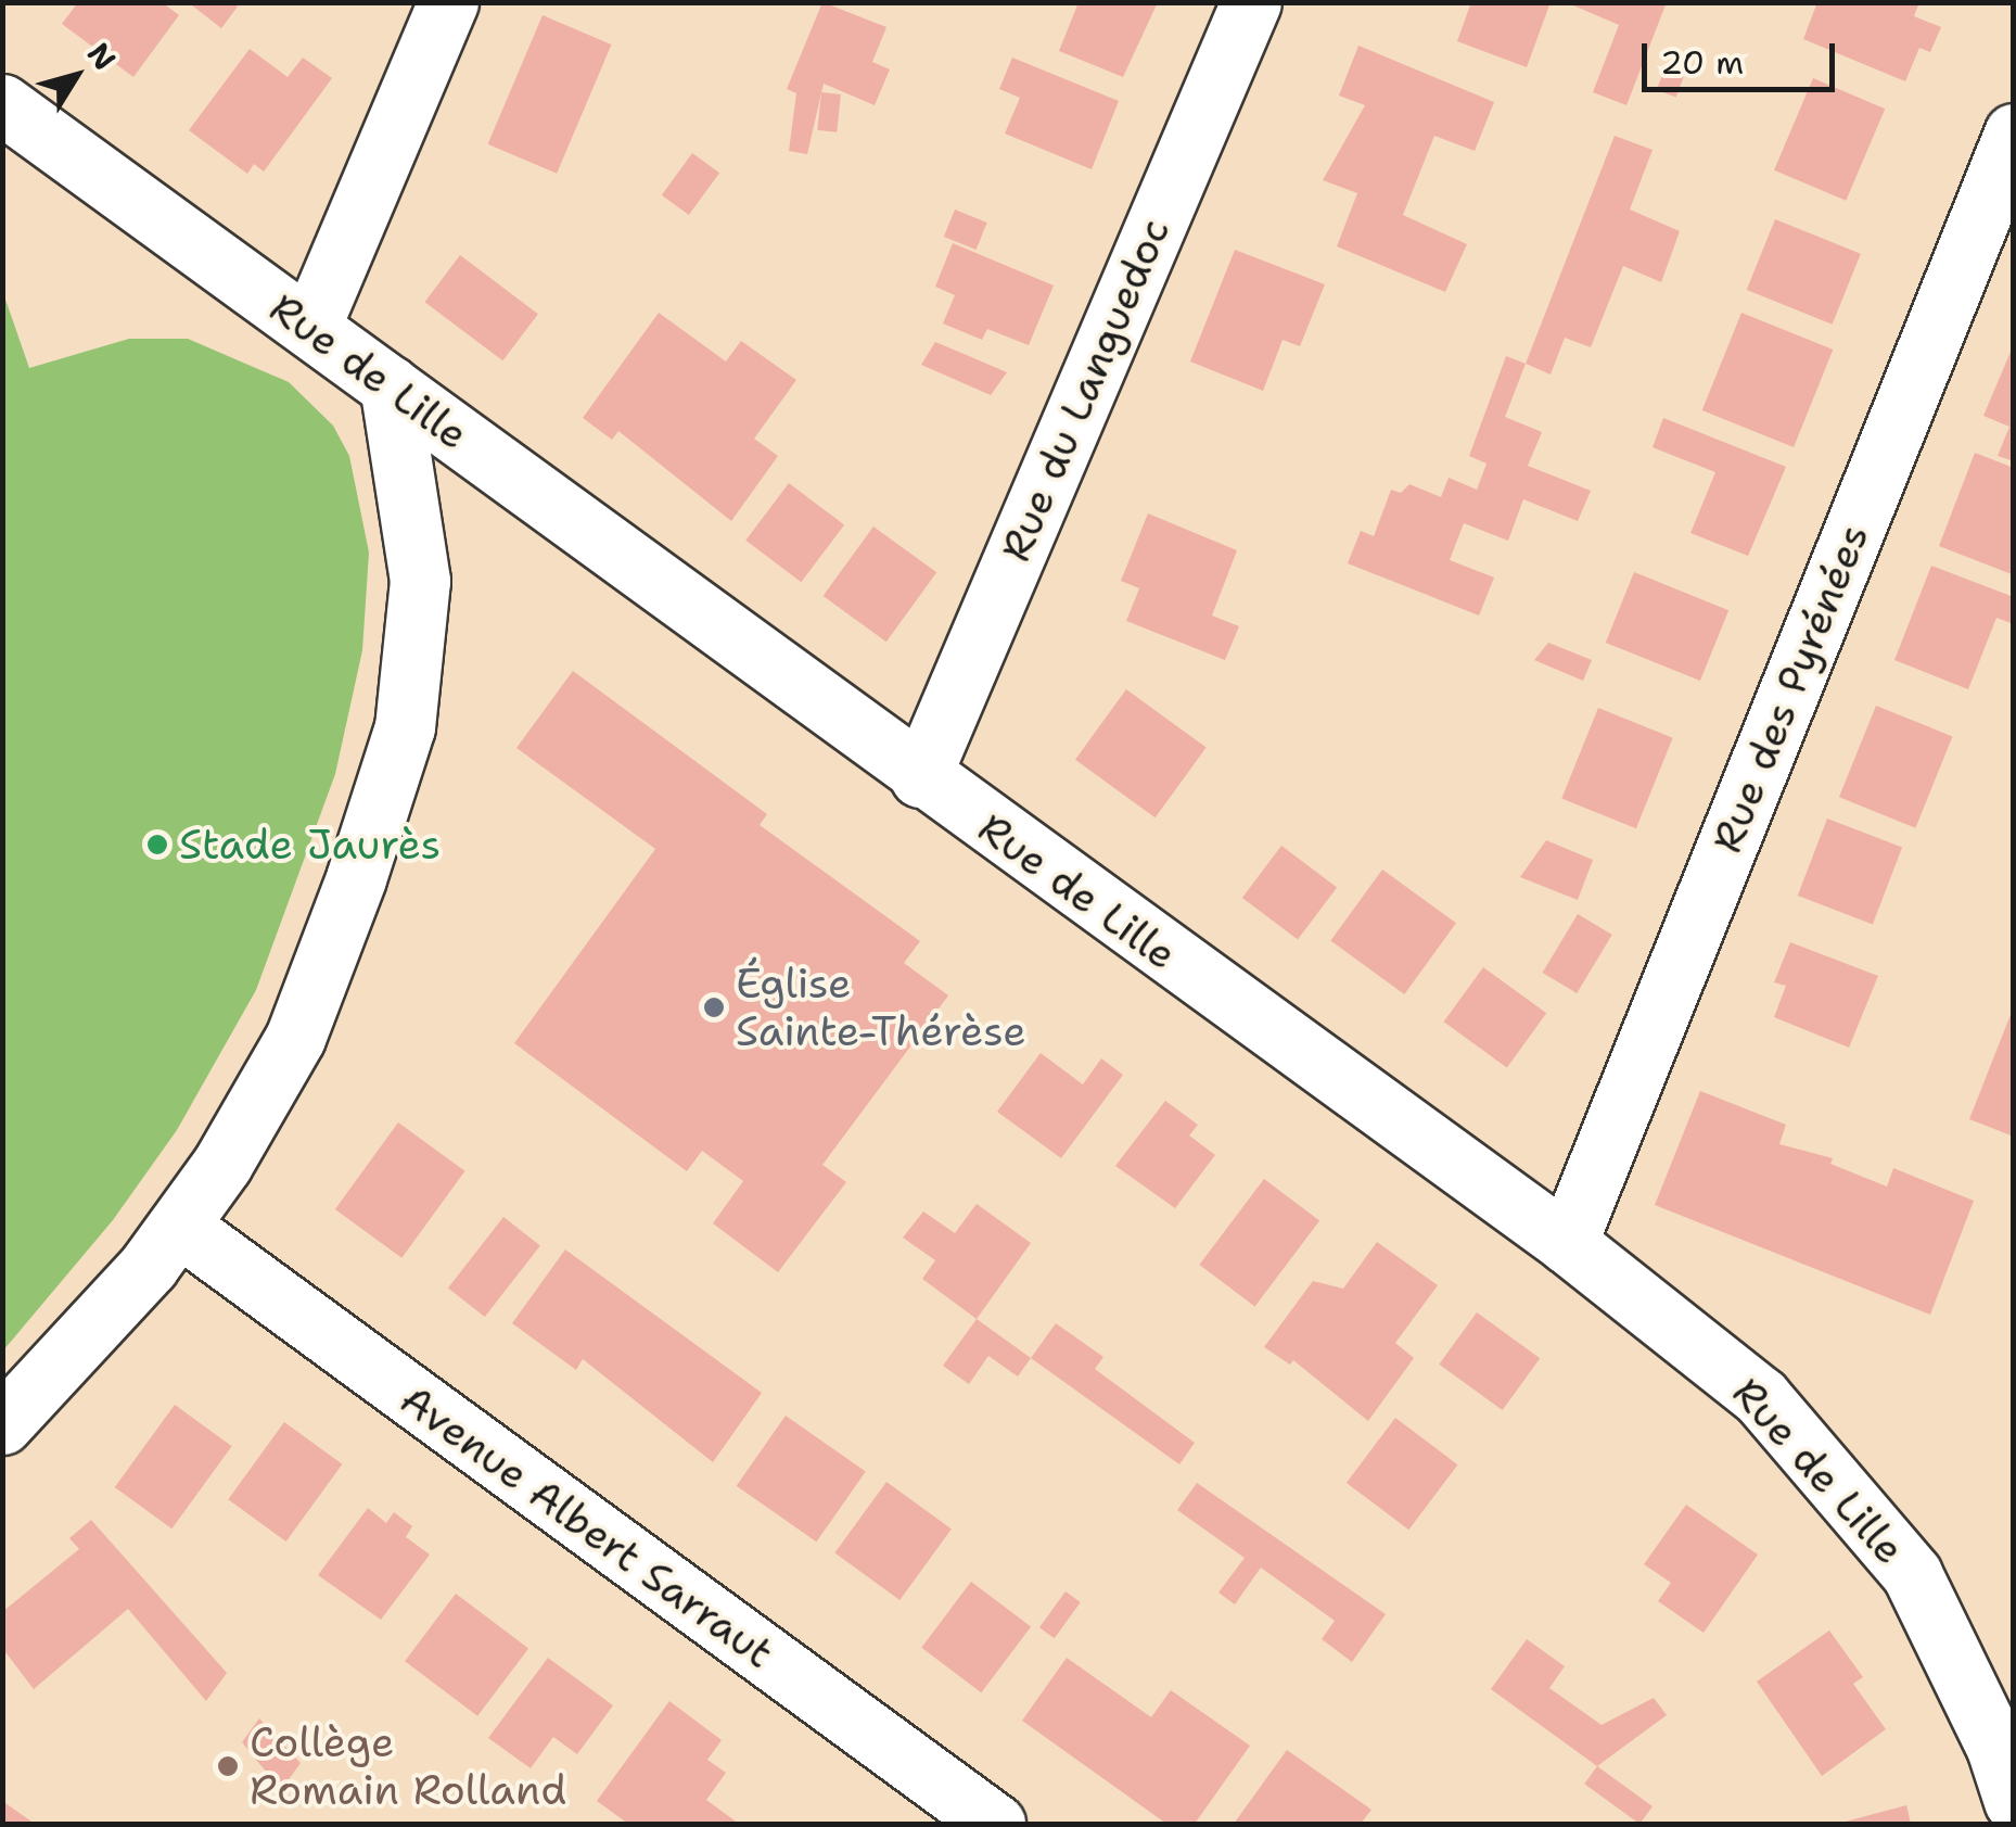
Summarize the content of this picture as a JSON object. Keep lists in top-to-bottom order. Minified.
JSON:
{"streets":{"street":["Rue de Lille","Rue du Languedoc","Rue des Pyrénées","Avenue Albert Sarraut"]},"crossings":[["Rue de Lille","Rue du Languedoc"],["Rue de Lille","Rue des Pyrénées"]],"places":["Stade Jaurès","Église Sainte-Thérèse","Collège Romain Rolland"],"scale_bar":"20 m","north":"top right"}
